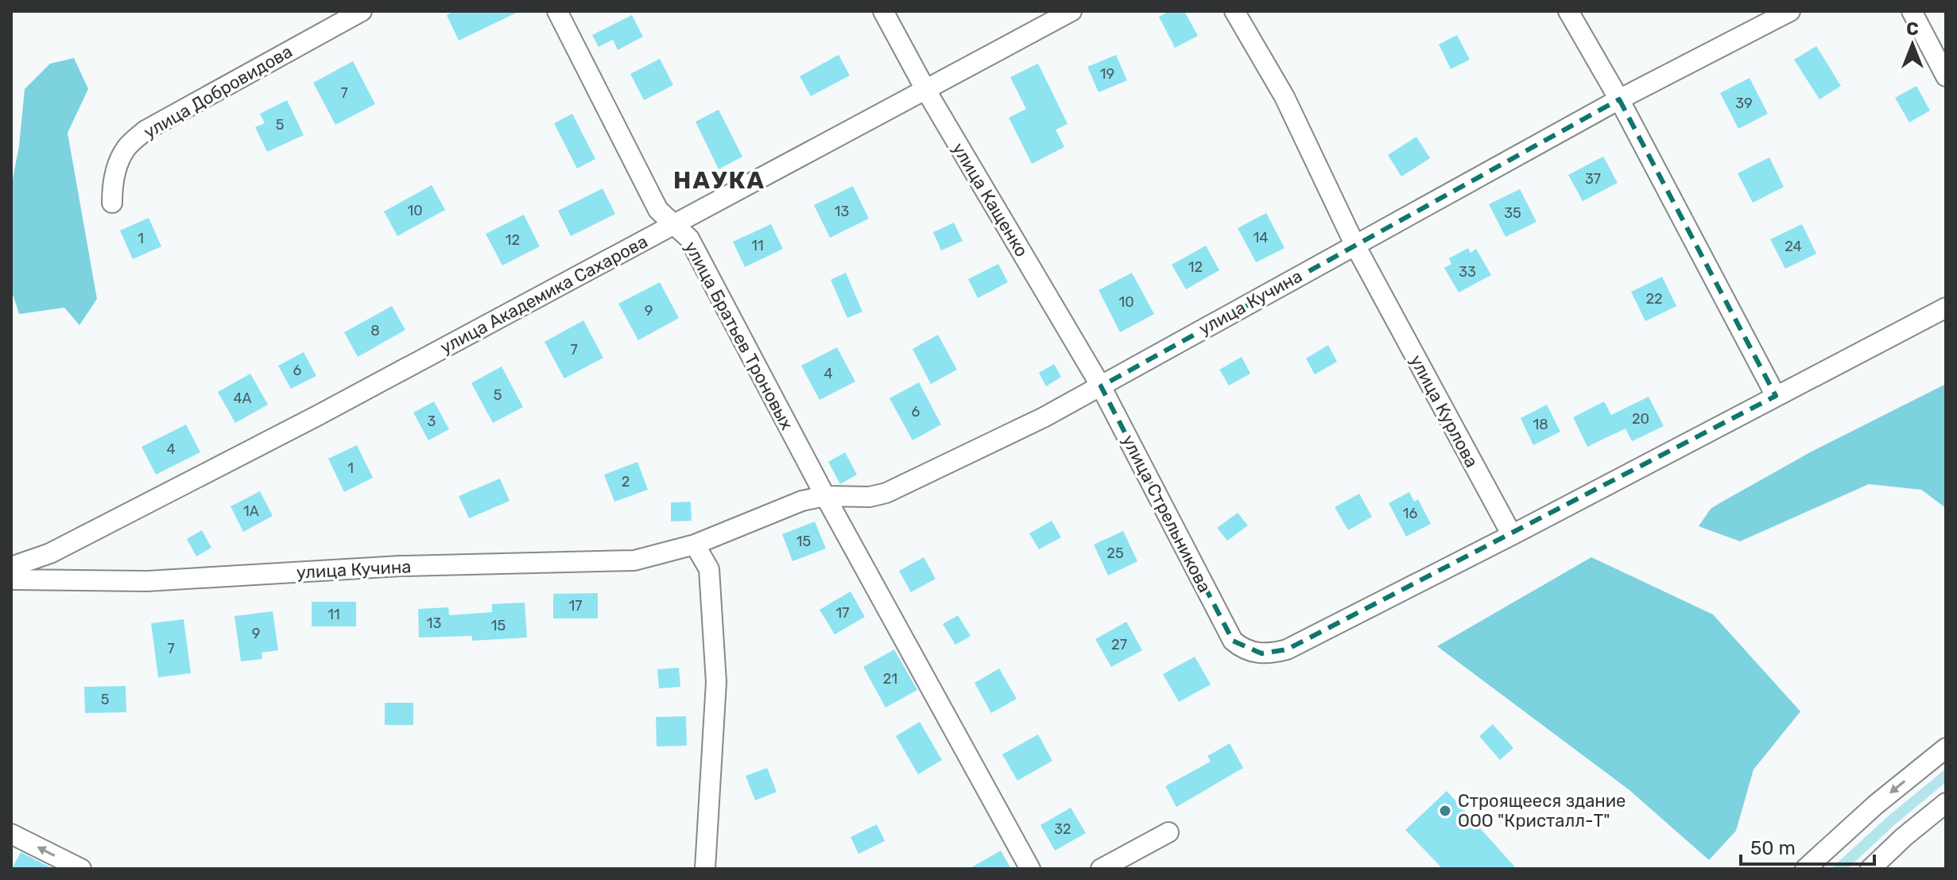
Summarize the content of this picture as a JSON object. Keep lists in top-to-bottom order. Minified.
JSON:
{"streets":{"street":["улица Добровидова","улица Кащенко","улица Академика Сахарова","улица Кучина","улица Братьев Троновых","улица Курлова","улица Стрельникова"]},"crossings":[["улица Кащенко","улица Академика Сахарова"],["улица Кащенко","улица Кучина"],["улица Кащенко","улица Стрельникова"],["улица Академика Сахарова","улица Братьев Троновых"],["улица Кучина","улица Братьев Троновых"],["улица Кучина","улица Курлова"],["улица Кучина","улица Стрельникова"],["улица Курлова","улица Стрельникова"]],"districts":["НАУКА"],"places":["Строящееся здание ООО \"Кристалл-Т\""],"house_numbers":["19","7","39","5","37","10","13","35","14","1","12","11","24","12","33","22","10","9","8","7","6","4","5","4А","6","20","3","18","4","1","2","1А","16","15","25","17","17","11","13","15","9","27","7","21","5","32"],"scale_bar":"50 m","north":"top"}
